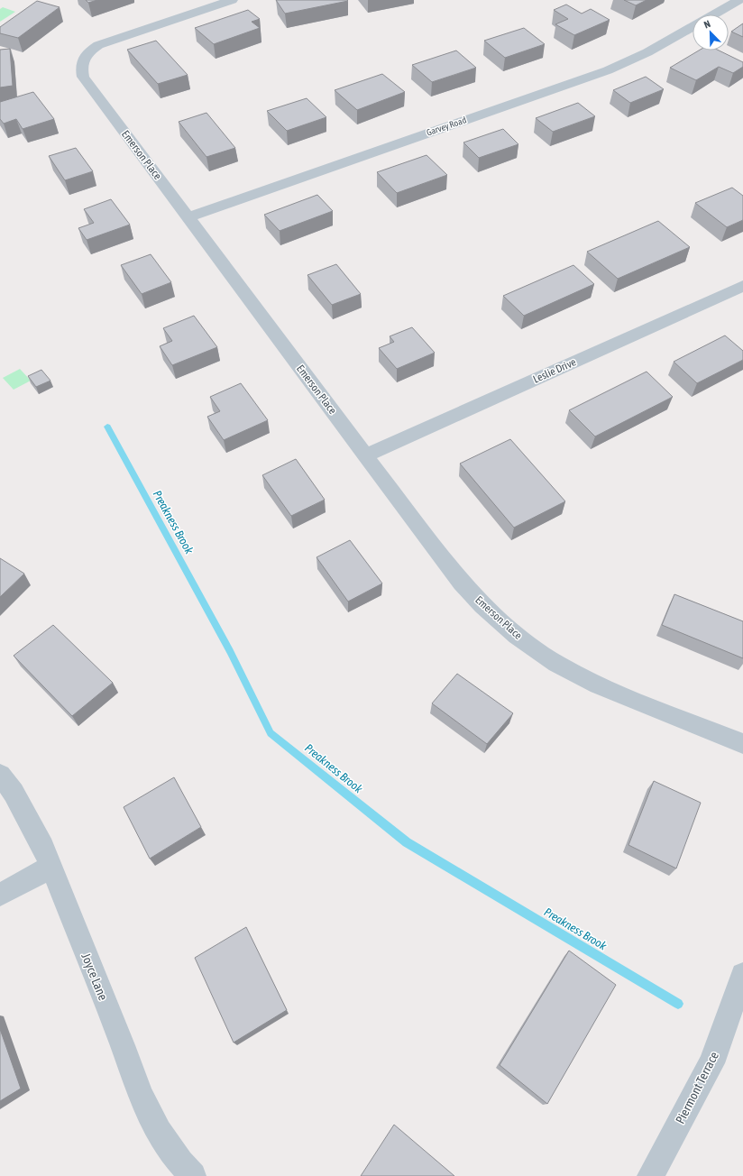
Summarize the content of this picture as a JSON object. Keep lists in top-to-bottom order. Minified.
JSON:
{"streets":{"street":["Garvey Road","Emerson Place","Leslie Drive","Joyce Lane","Piermont Terrace"]},"crossings":[["Garvey Road","Emerson Place"],["Emerson Place","Leslie Drive"]],"water":["Preakness Brook"],"north":"top left"}
